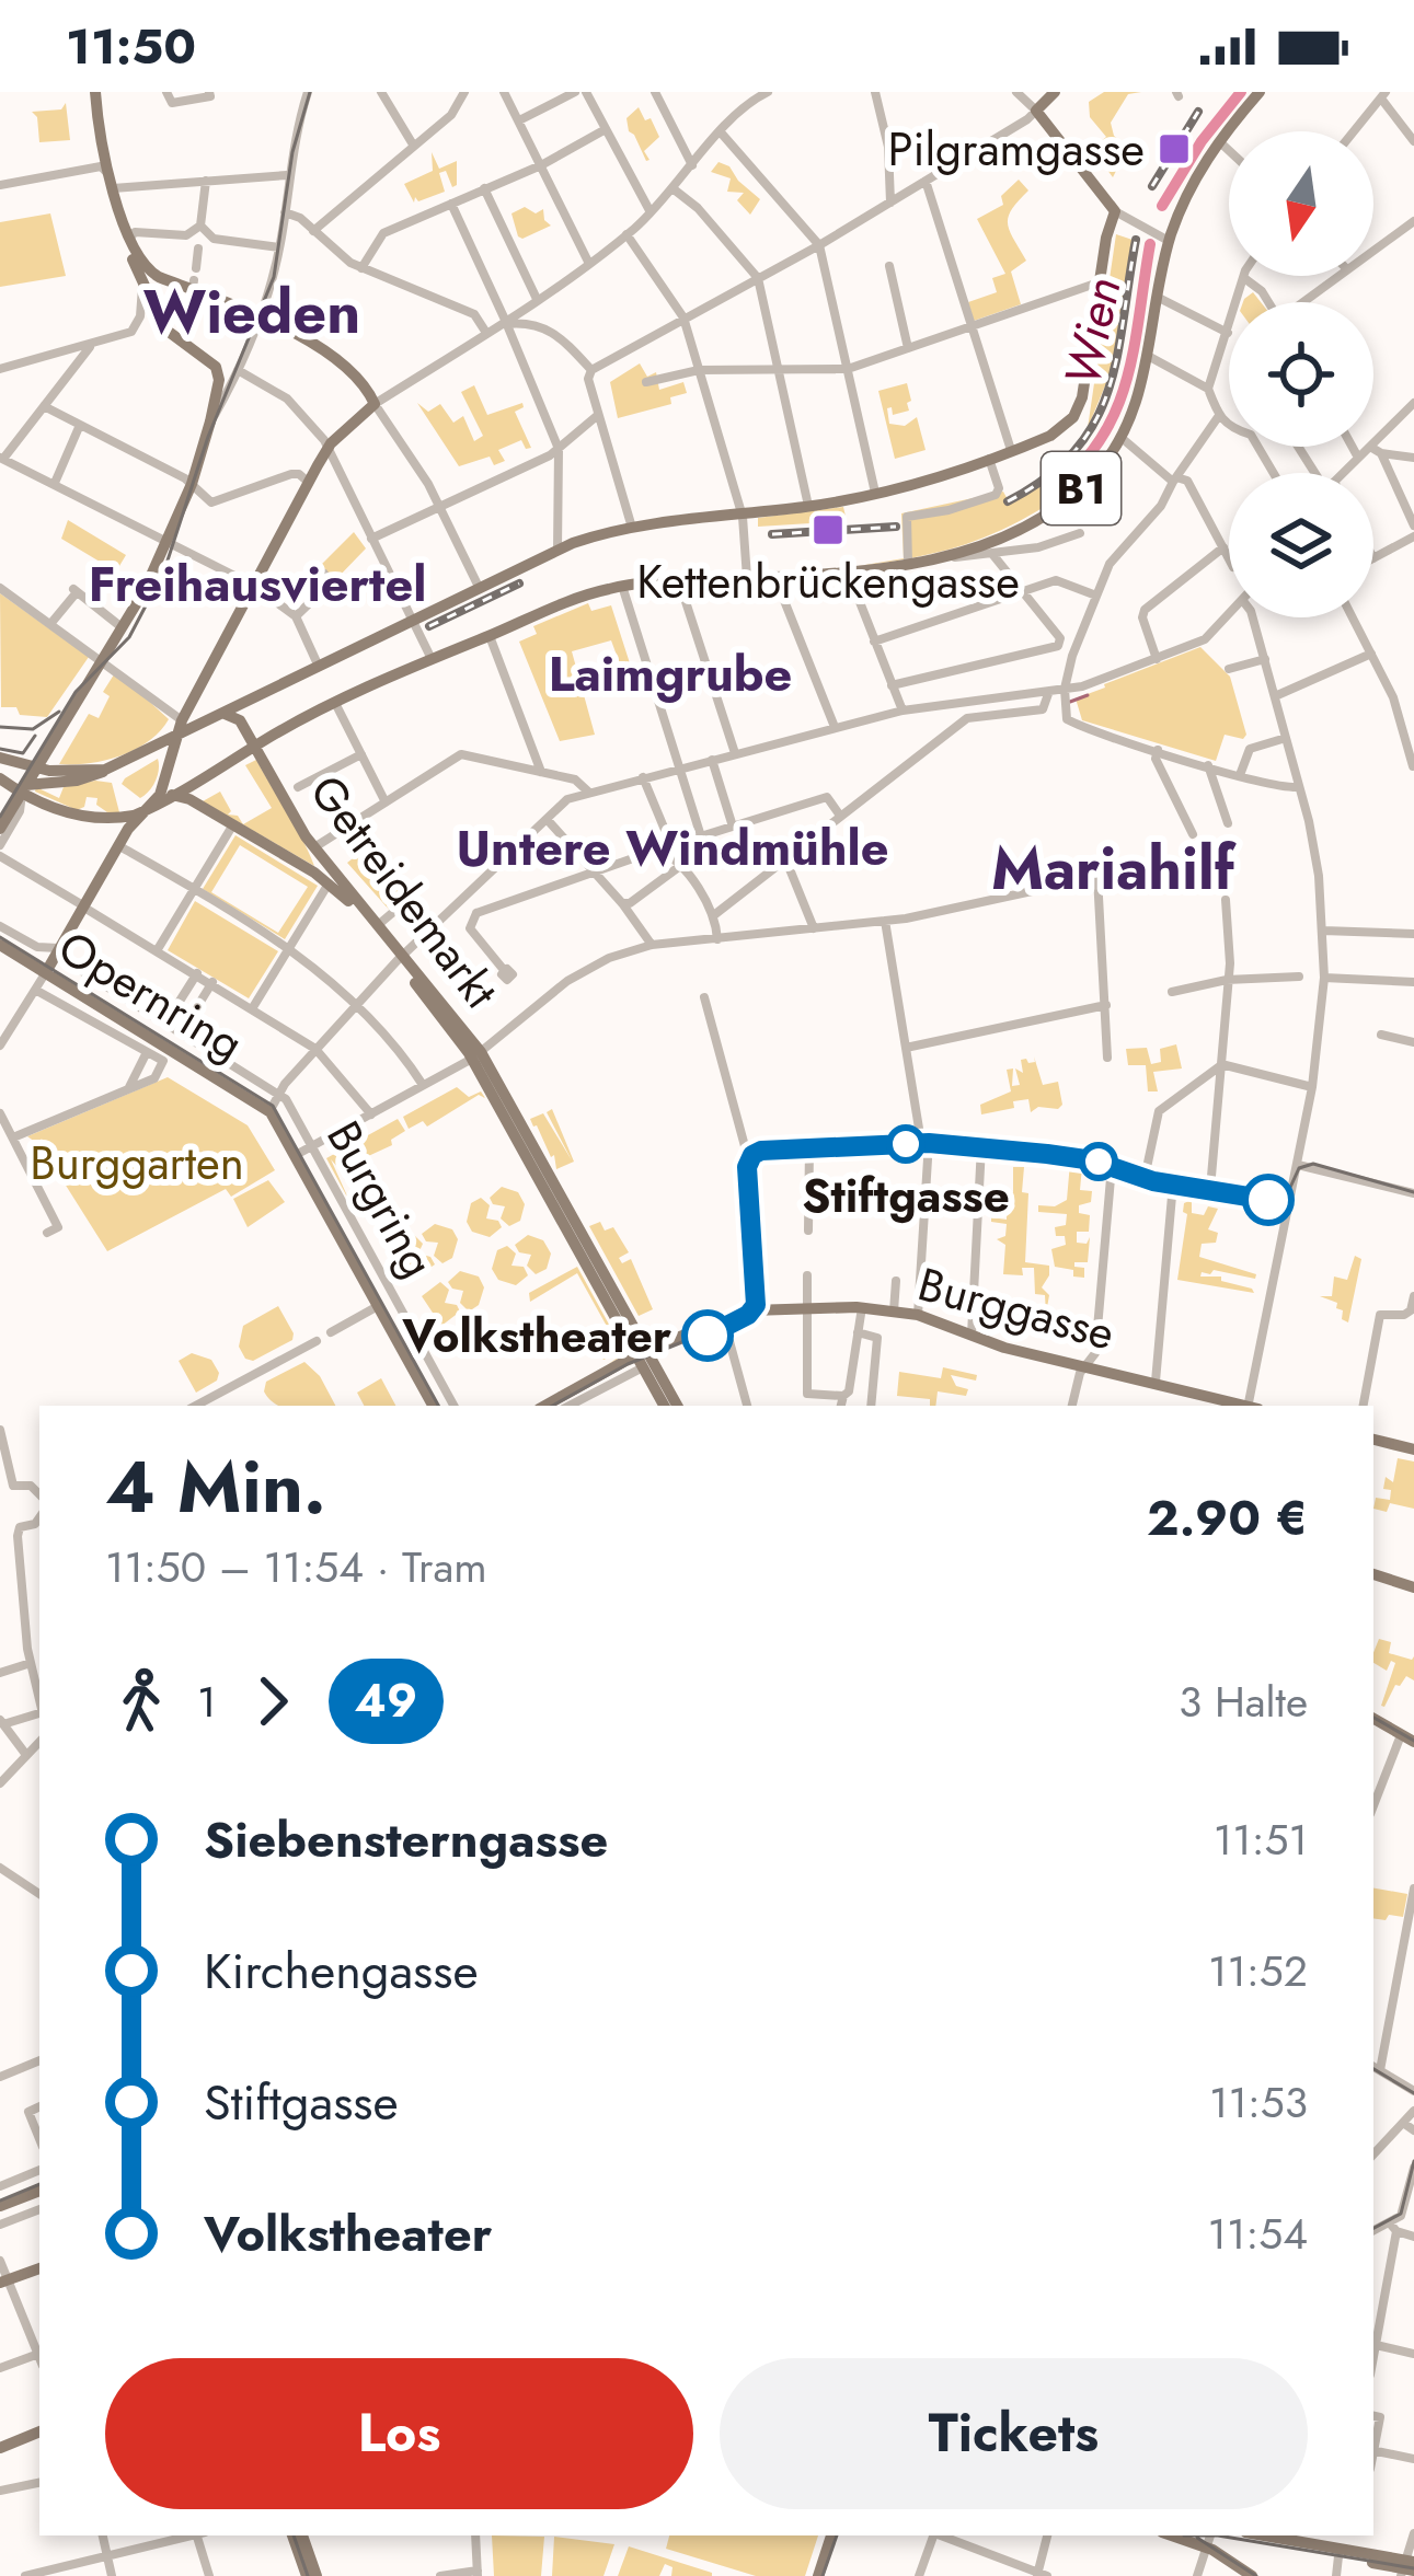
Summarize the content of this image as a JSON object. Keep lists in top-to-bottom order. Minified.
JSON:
{"streets":{"main road":["B1","Getreidemarkt","Opernring","Burgring","Burggasse"]},"crossings":[["B1","Getreidemarkt"],["Getreidemarkt","Burggasse"],["Opernring","Burgring"]],"districts":["Wieden","Freihausviertel","Laimgrube","Untere Windmühle","Mariahilf"],"water":["Wien"],"parks":["Burggarten"],"places":{"transit":["Pilgramgasse","Kettenbrückengasse"],"other":["Stiftgasse","Volkstheater"]},"lines":["tram line 49"],"north":"bottom","page":{"status":"11:50","heading":["4 Min.","11:50 – 11:54 · Tram","2.90 €"],"legs":["1","49","3 Halte"],"list":[{"name":"Siebensterngasse","value":"11:51"},{"name":"Kirchengasse","value":"11:52"},{"name":"Stiftgasse","value":"11:53"},{"name":"Volkstheater","value":"11:54"}],"buttons":["Los","Tickets"]}}
